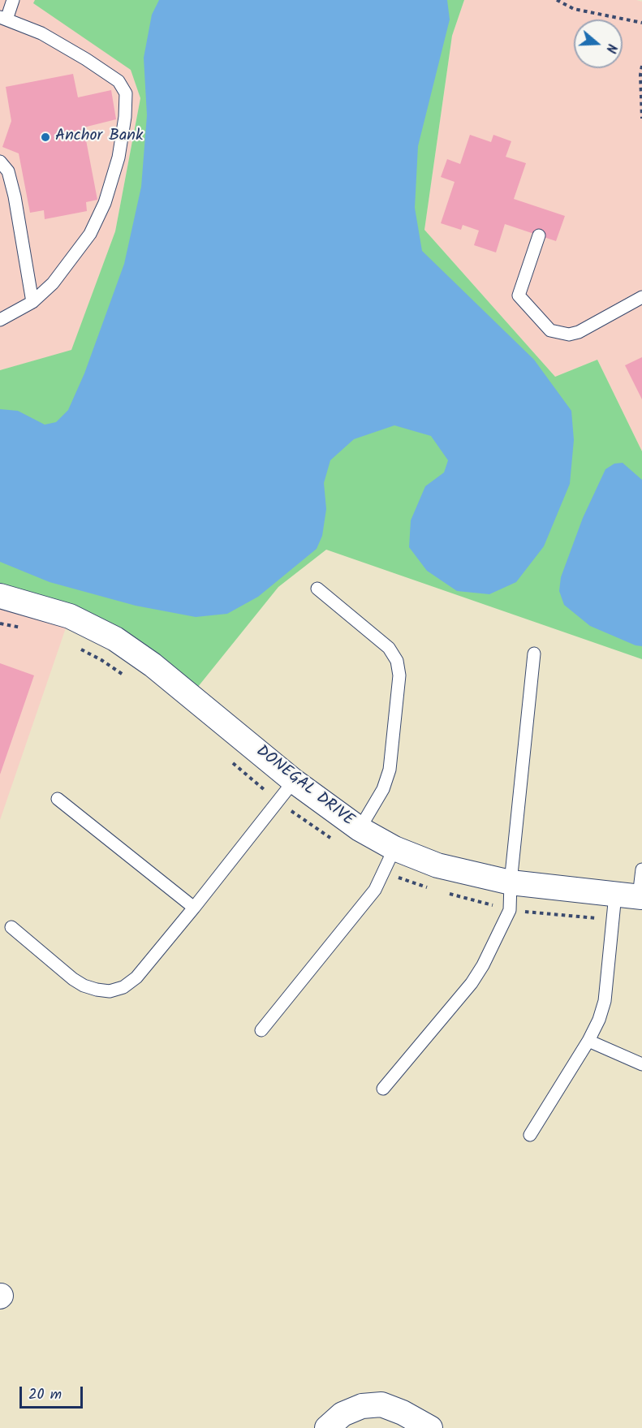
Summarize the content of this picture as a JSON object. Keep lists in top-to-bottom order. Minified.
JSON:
{"streets":{"street":["DONEGAL DRIVE"]},"places":["Anchor Bank"],"scale_bar":"20 m","north":"right"}
